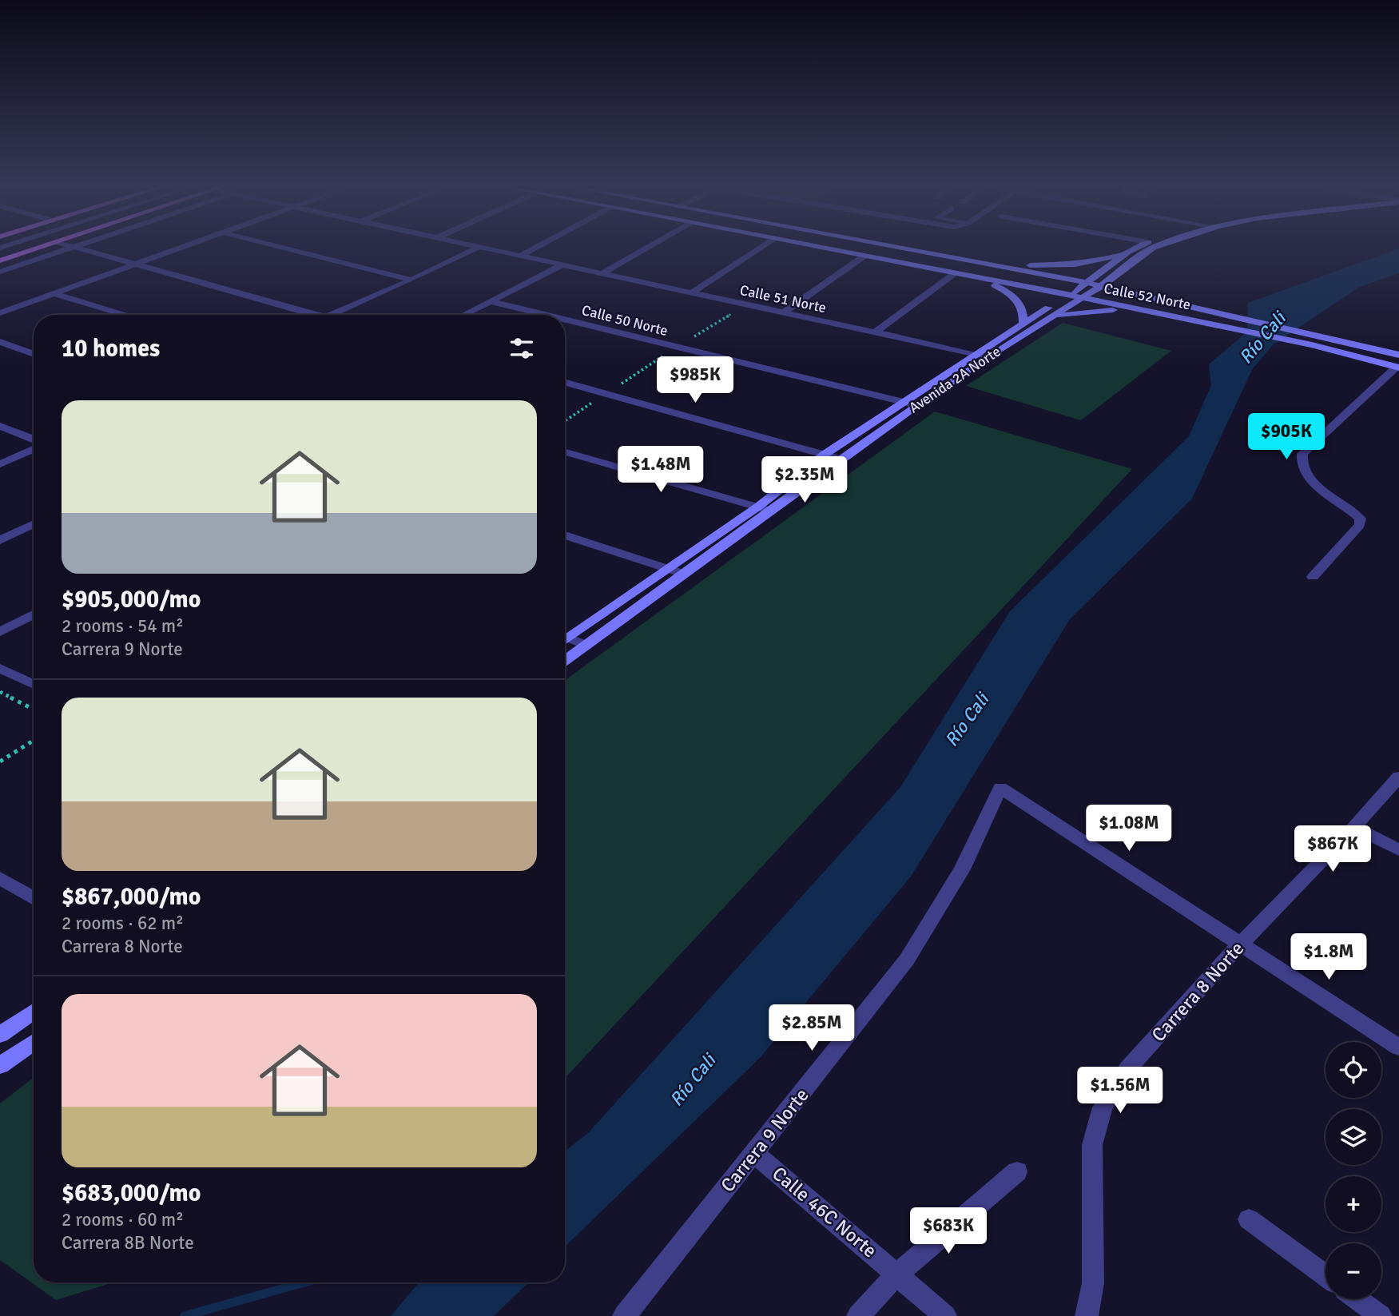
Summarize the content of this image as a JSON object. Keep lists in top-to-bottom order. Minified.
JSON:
{"streets":{"main road":["Calle 52 Norte","Avenida 2A Norte"],"street":["Calle 51 Norte","Calle 50 Norte","Carrera 8 Norte","Carrera 9 Norte","Calle 46C Norte"]},"crossings":[["Calle 52 Norte","Avenida 2A Norte"],["Calle 51 Norte","Avenida 2A Norte"],["Calle 50 Norte","Avenida 2A Norte"],["Carrera 8 Norte","Carrera 9 Norte"],["Carrera 9 Norte","Calle 46C Norte"]],"water":["Río Cali"],"page":{"heading":"10 homes","price":["$985K","$905K","$1.48M","$2.35M","$1.08M","$867K","$1.8M","$2.85M","$1.56M","$683K"],"list":[{"name":"$905,000/mo","note":"2 rooms · 54 m² · Carrera 9 Norte"},{"name":"$867,000/mo","note":"2 rooms · 62 m² · Carrera 8 Norte"},{"name":"$683,000/mo","note":"2 rooms · 60 m² · Carrera 8B Norte"}],"map_buttons":["+","−"]}}
